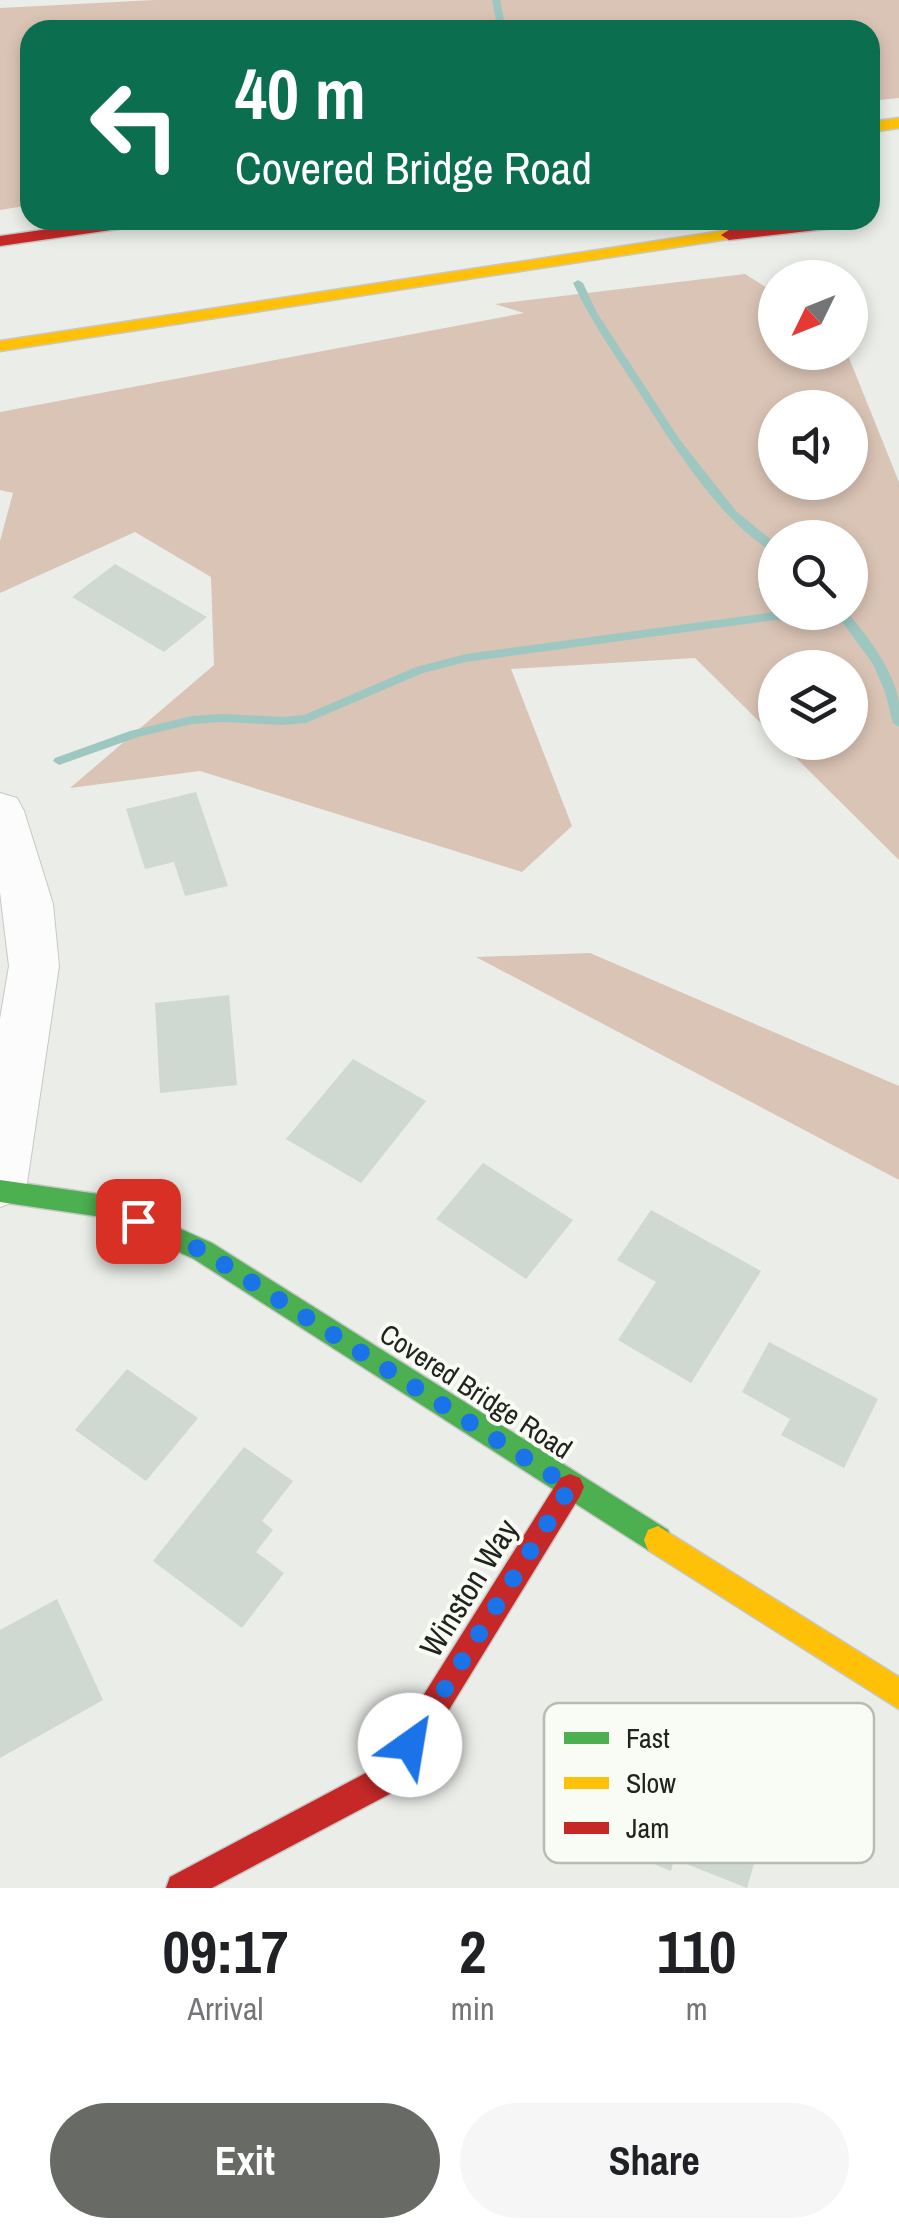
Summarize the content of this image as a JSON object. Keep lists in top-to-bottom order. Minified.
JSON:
{"streets":{"main road":["Covered Bridge Road","Winston Way"]},"crossings":[["Covered Bridge Road","Winston Way"]],"legend":["Fast","Slow","Jam"],"north":"bottom left","page":{"turn":["40 m","Covered Bridge Road"],"eta":["09:17","Arrival","2","min","110","m"],"buttons":["Exit","Share"]}}
